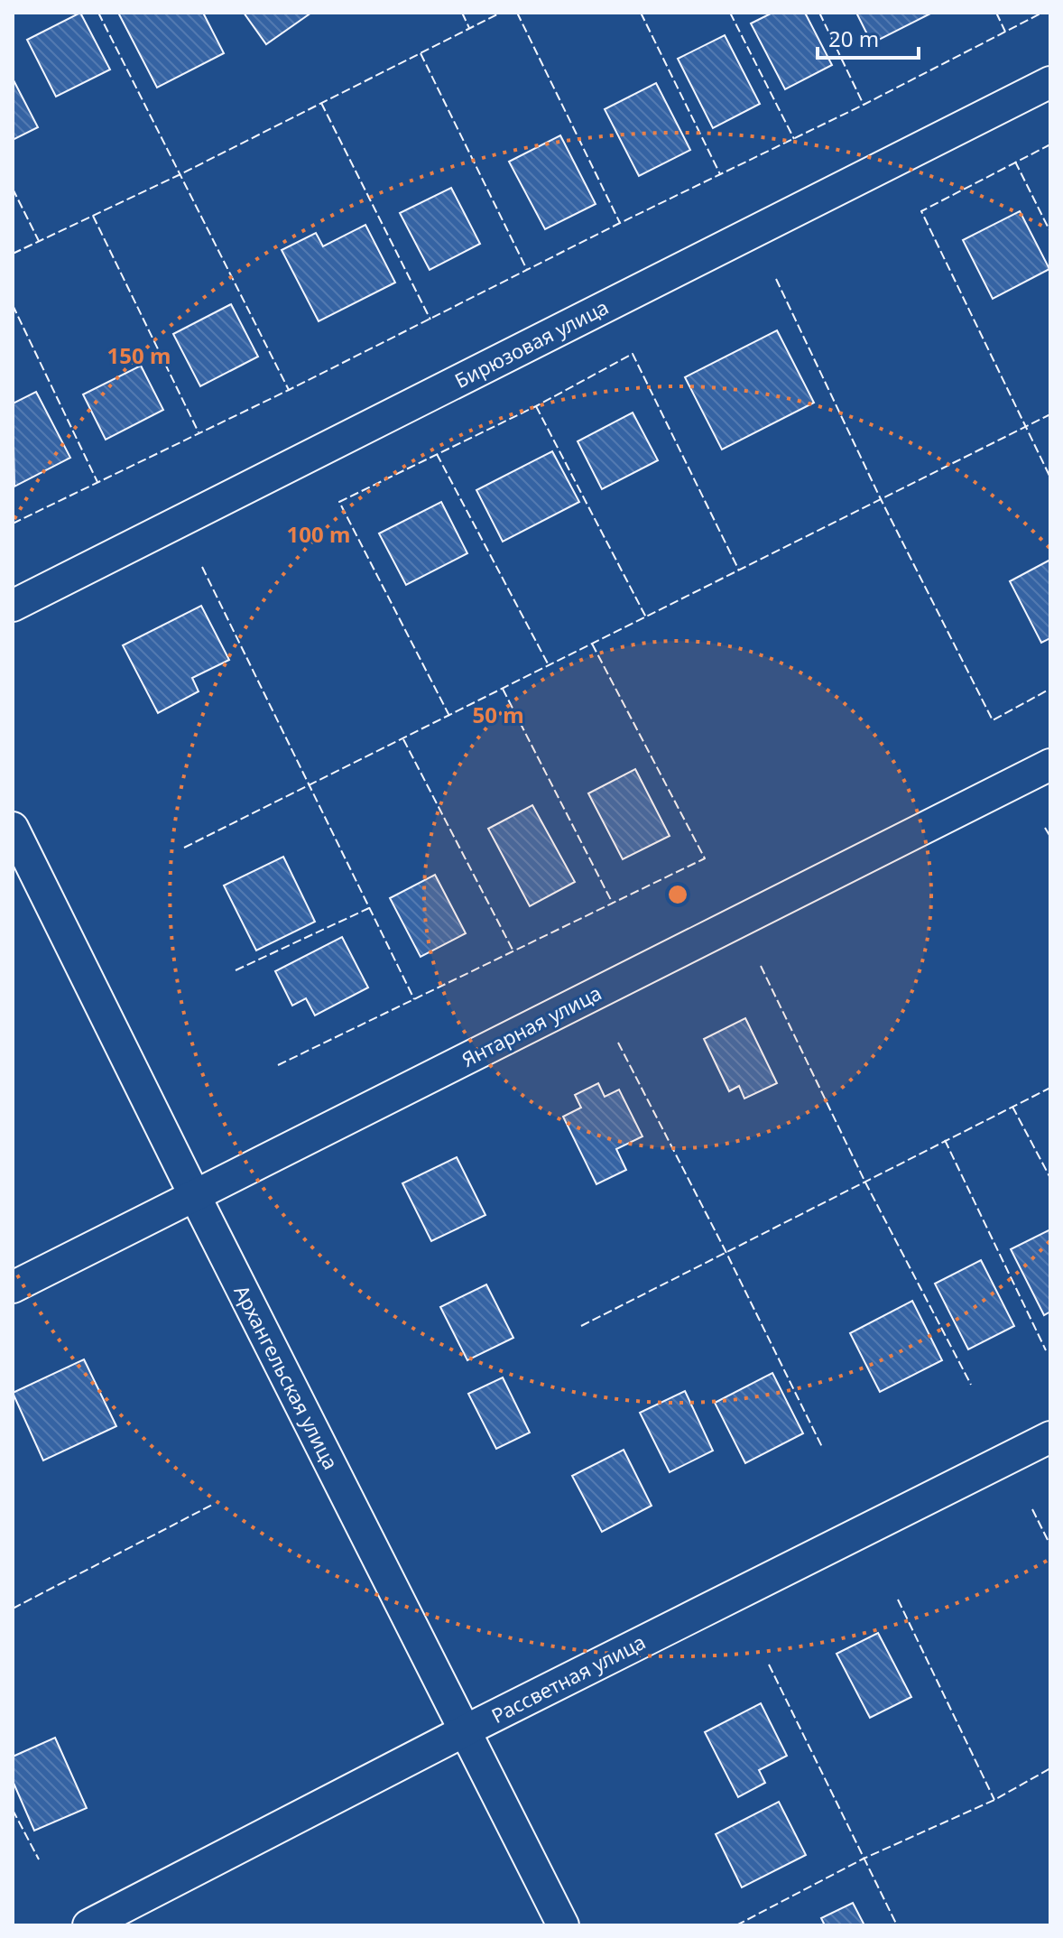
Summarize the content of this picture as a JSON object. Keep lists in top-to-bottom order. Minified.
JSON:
{"streets":{"street":["Бирюзовая улица","Янтарная улица","Архангельская улица","Рассветная улица"]},"crossings":[["Янтарная улица","Архангельская улица"],["Архангельская улица","Рассветная улица"]],"scale_bar":"20 m","rings":["150 m","100 m","50 m"]}
